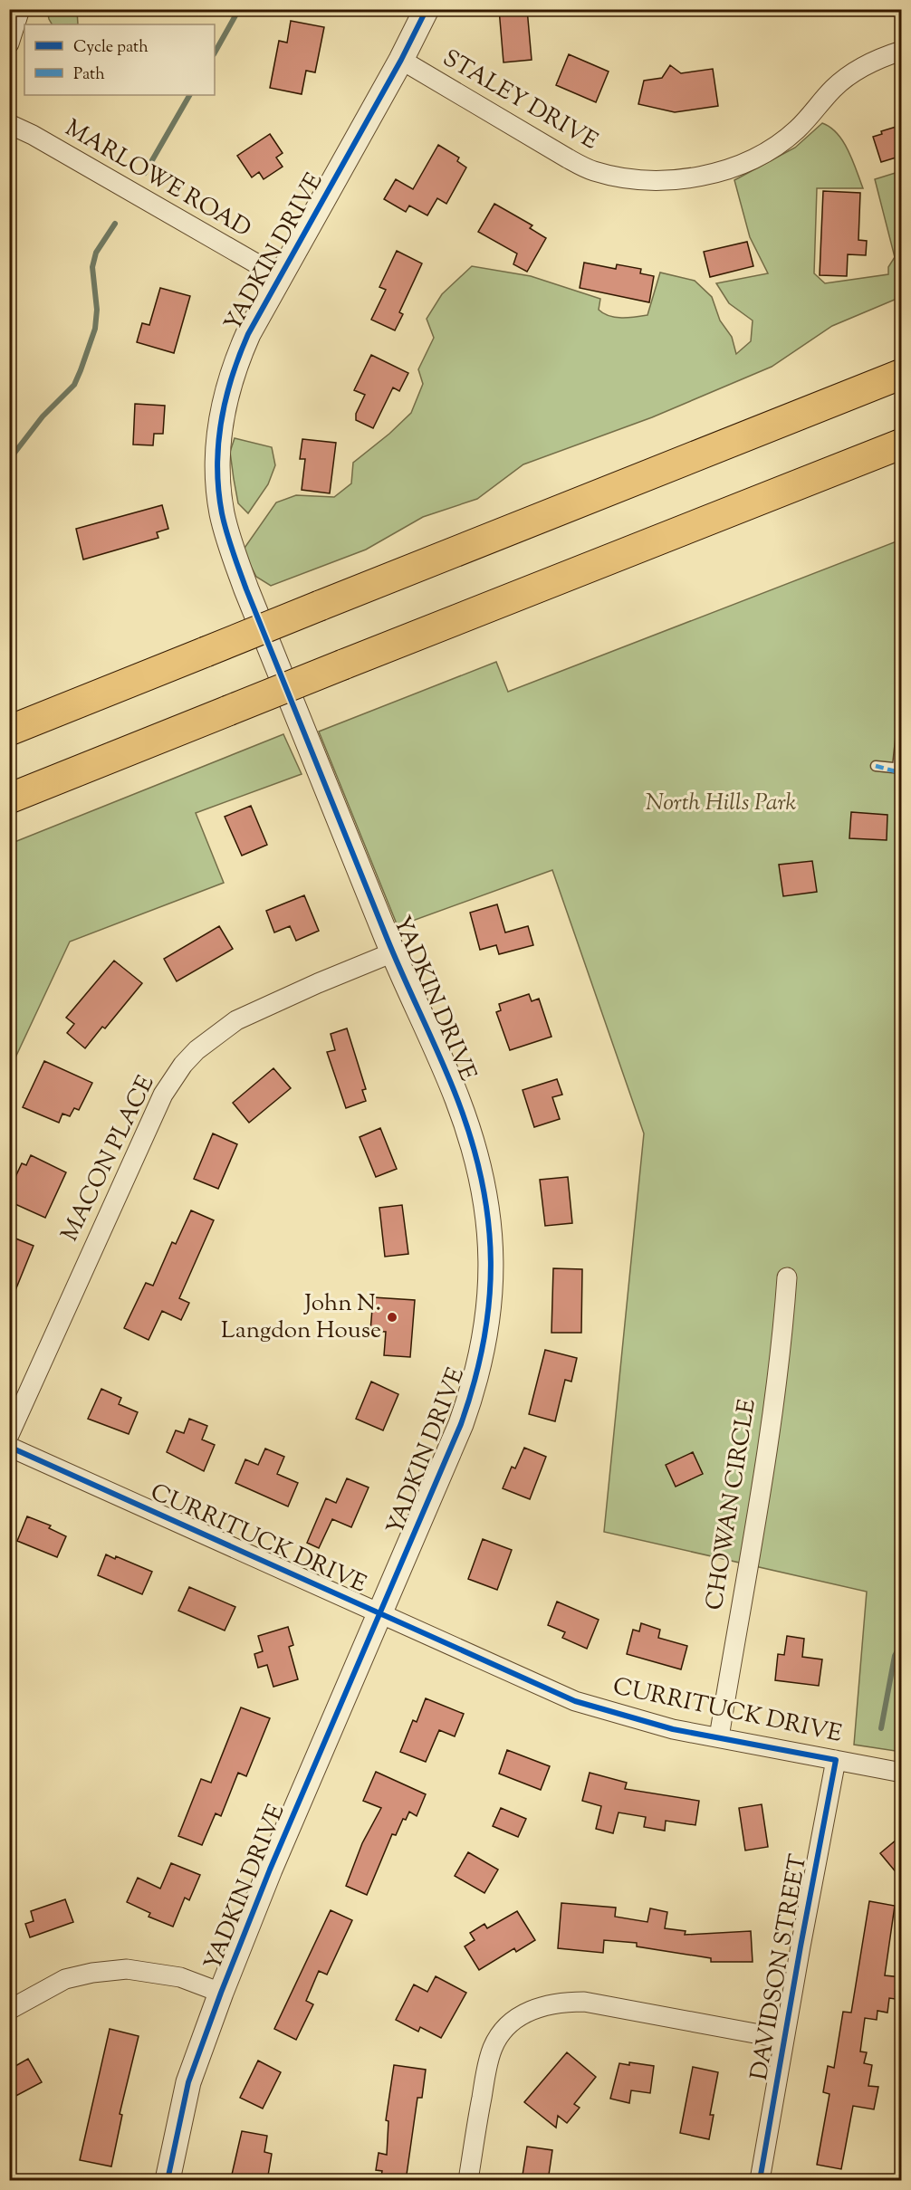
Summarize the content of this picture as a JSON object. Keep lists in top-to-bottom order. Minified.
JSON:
{"streets":{"street":["STALEY DRIVE","MARLOWE ROAD","YADKIN DRIVE","MACON PLACE","CHOWAN CIRCLE","CURRITUCK DRIVE","DAVIDSON STREET"]},"crossings":[["STALEY DRIVE","YADKIN DRIVE"],["MARLOWE ROAD","YADKIN DRIVE"],["YADKIN DRIVE","MACON PLACE"],["YADKIN DRIVE","CURRITUCK DRIVE"],["CHOWAN CIRCLE","CURRITUCK DRIVE"],["CURRITUCK DRIVE","DAVIDSON STREET"]],"parks":["North Hills Park"],"places":["John N. Langdon House"],"legend":["Cycle path","Path"]}
